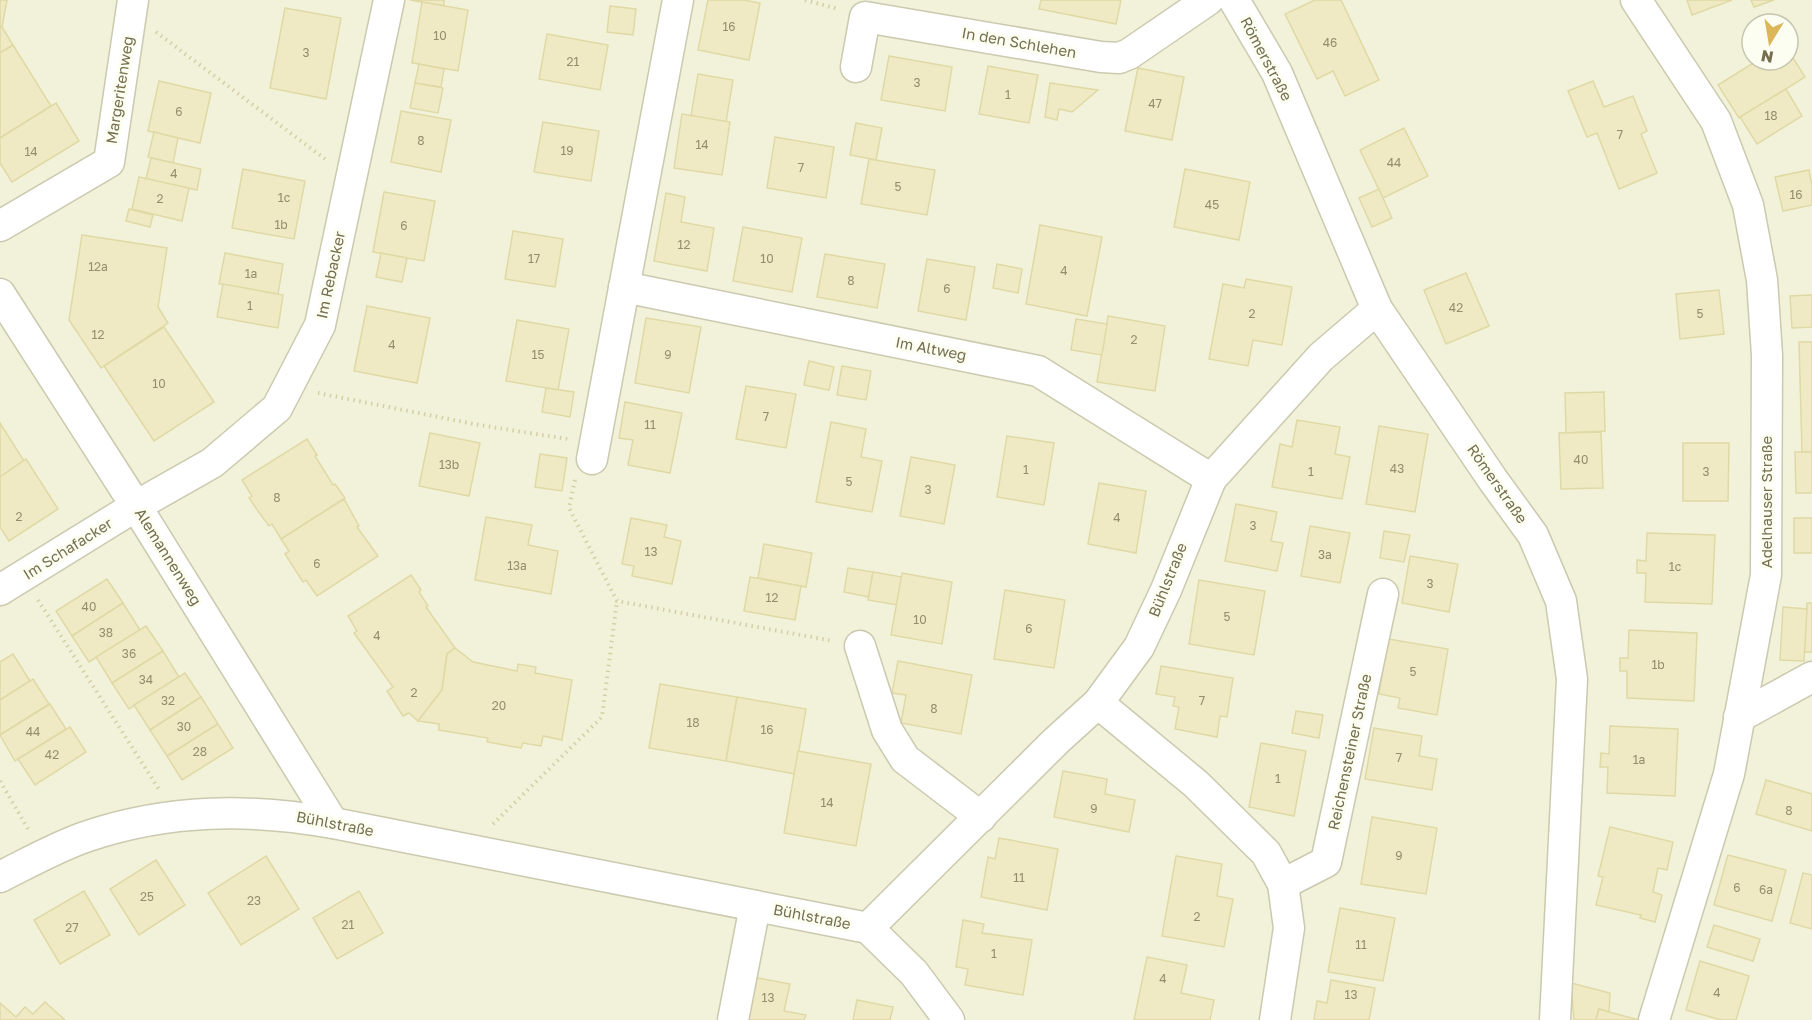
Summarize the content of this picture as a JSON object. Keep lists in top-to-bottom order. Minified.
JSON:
{"streets":{"street":["In den Schlehen","Römerstraße","Margeritenweg","Im Rebacker","Im Altweg","Adelhauser Straße","Im Schafacker","Alemannenweg","Bühlstraße","Reichensteiner Straße"]},"crossings":[["Römerstraße","Bühlstraße"],["Im Rebacker","Im Schafacker"],["Im Rebacker","Alemannenweg"],["Im Altweg","Bühlstraße"],["Im Schafacker","Alemannenweg"],["Alemannenweg","Bühlstraße"]],"house_numbers":["16","10","46","3","21","3","1","47","6","18","7","8","14","19","14","44","7","4","5","16","1c","2","45","1b","6","12","17","10","12a","4","1a","8","6","1","42","2","5","12","2","4","15","9","10","7","11","40","13b","43","1","1","3","5","3","8","2","4","3","13","3a","6","13a","1c","3","12","40","5","10","6","38","4","36","1b","5","34","2","32","7","20","8","18","30","16","44","28","42","7","1a","1","14","9","8","9","11","6","6a","25","23","2","21","27","11","1","4","4","13","13"],"north":"bottom"}
